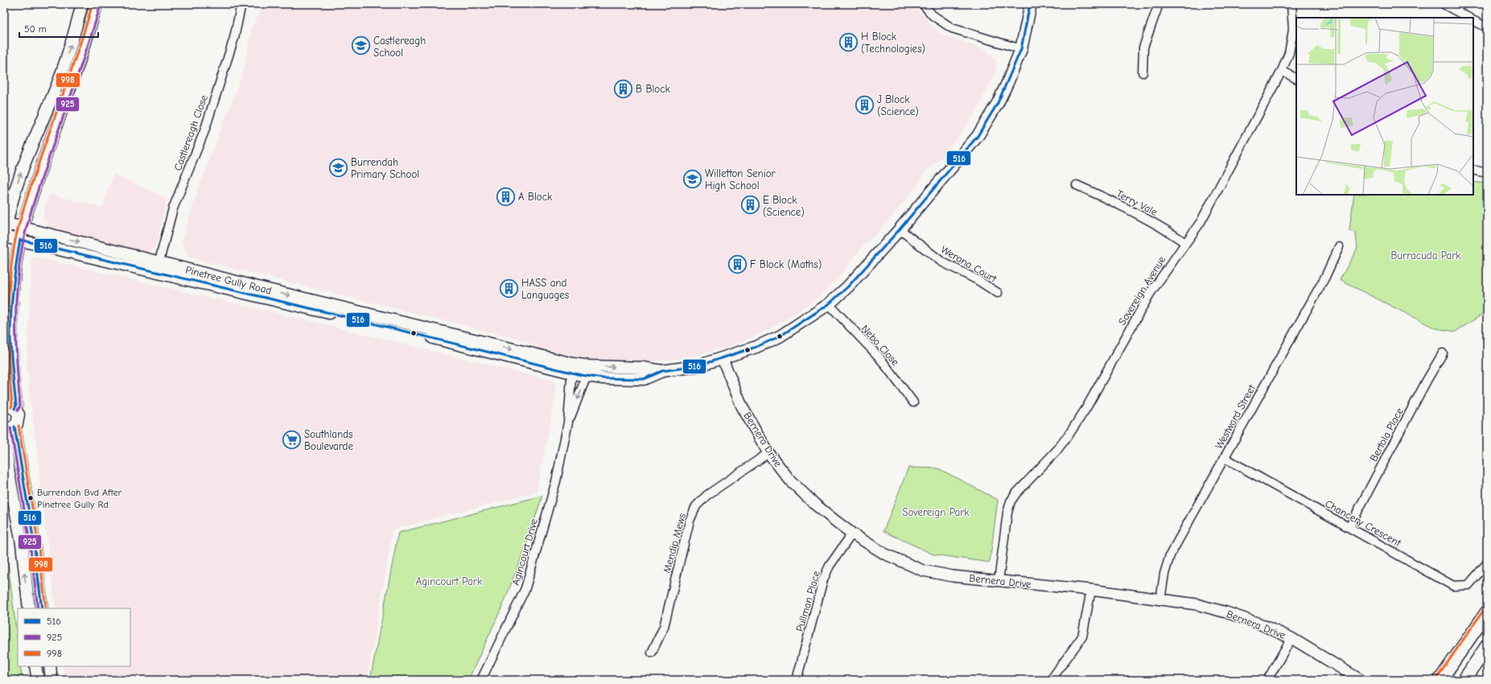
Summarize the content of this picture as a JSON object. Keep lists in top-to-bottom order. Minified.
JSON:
{"streets":{"main road":["Pinetree Gully Road"],"street":["Castlereagh Close","Terry Vale","Werona Court","Sovereign Avenue","Nebo Close","Westward Street","Bertola Place","Bernera Drive","Chancery Crescent","Mendip Mews","Agincourt Drive","Pullman Place"]},"crossings":[["Castlereagh Close","Pinetree Gully Road"],["Terry Vale","Sovereign Avenue"],["Werona Court","Pinetree Gully Road"],["Pinetree Gully Road","Nebo Close"],["Pinetree Gully Road","Bernera Drive"],["Pinetree Gully Road","Agincourt Drive"],["Sovereign Avenue","Bernera Drive"],["Westward Street","Bernera Drive"],["Westward Street","Chancery Crescent"],["Bertola Place","Chancery Crescent"],["Bernera Drive","Mendip Mews"],["Bernera Drive","Pullman Place"]],"parks":["Burracuda Park","Sovereign Park","Agincourt Park"],"places":{"building":["H Block (Technologies)","B Block","J Block (Science)","A Block","E Block (Science)","F Block (Maths)","HASS and Languages"],"school or university":["Castlereagh School","Burrendah Primary School","Willetton Senior High School"],"supermarket":["Southlands Boulevarde"],"other":["Burrendah Bvd After Pinetree Gully Rd"]},"lines":["transit line 516","transit line 998","transit line 925"],"legend":["516","925","998"],"scale_bar":"50 m"}
